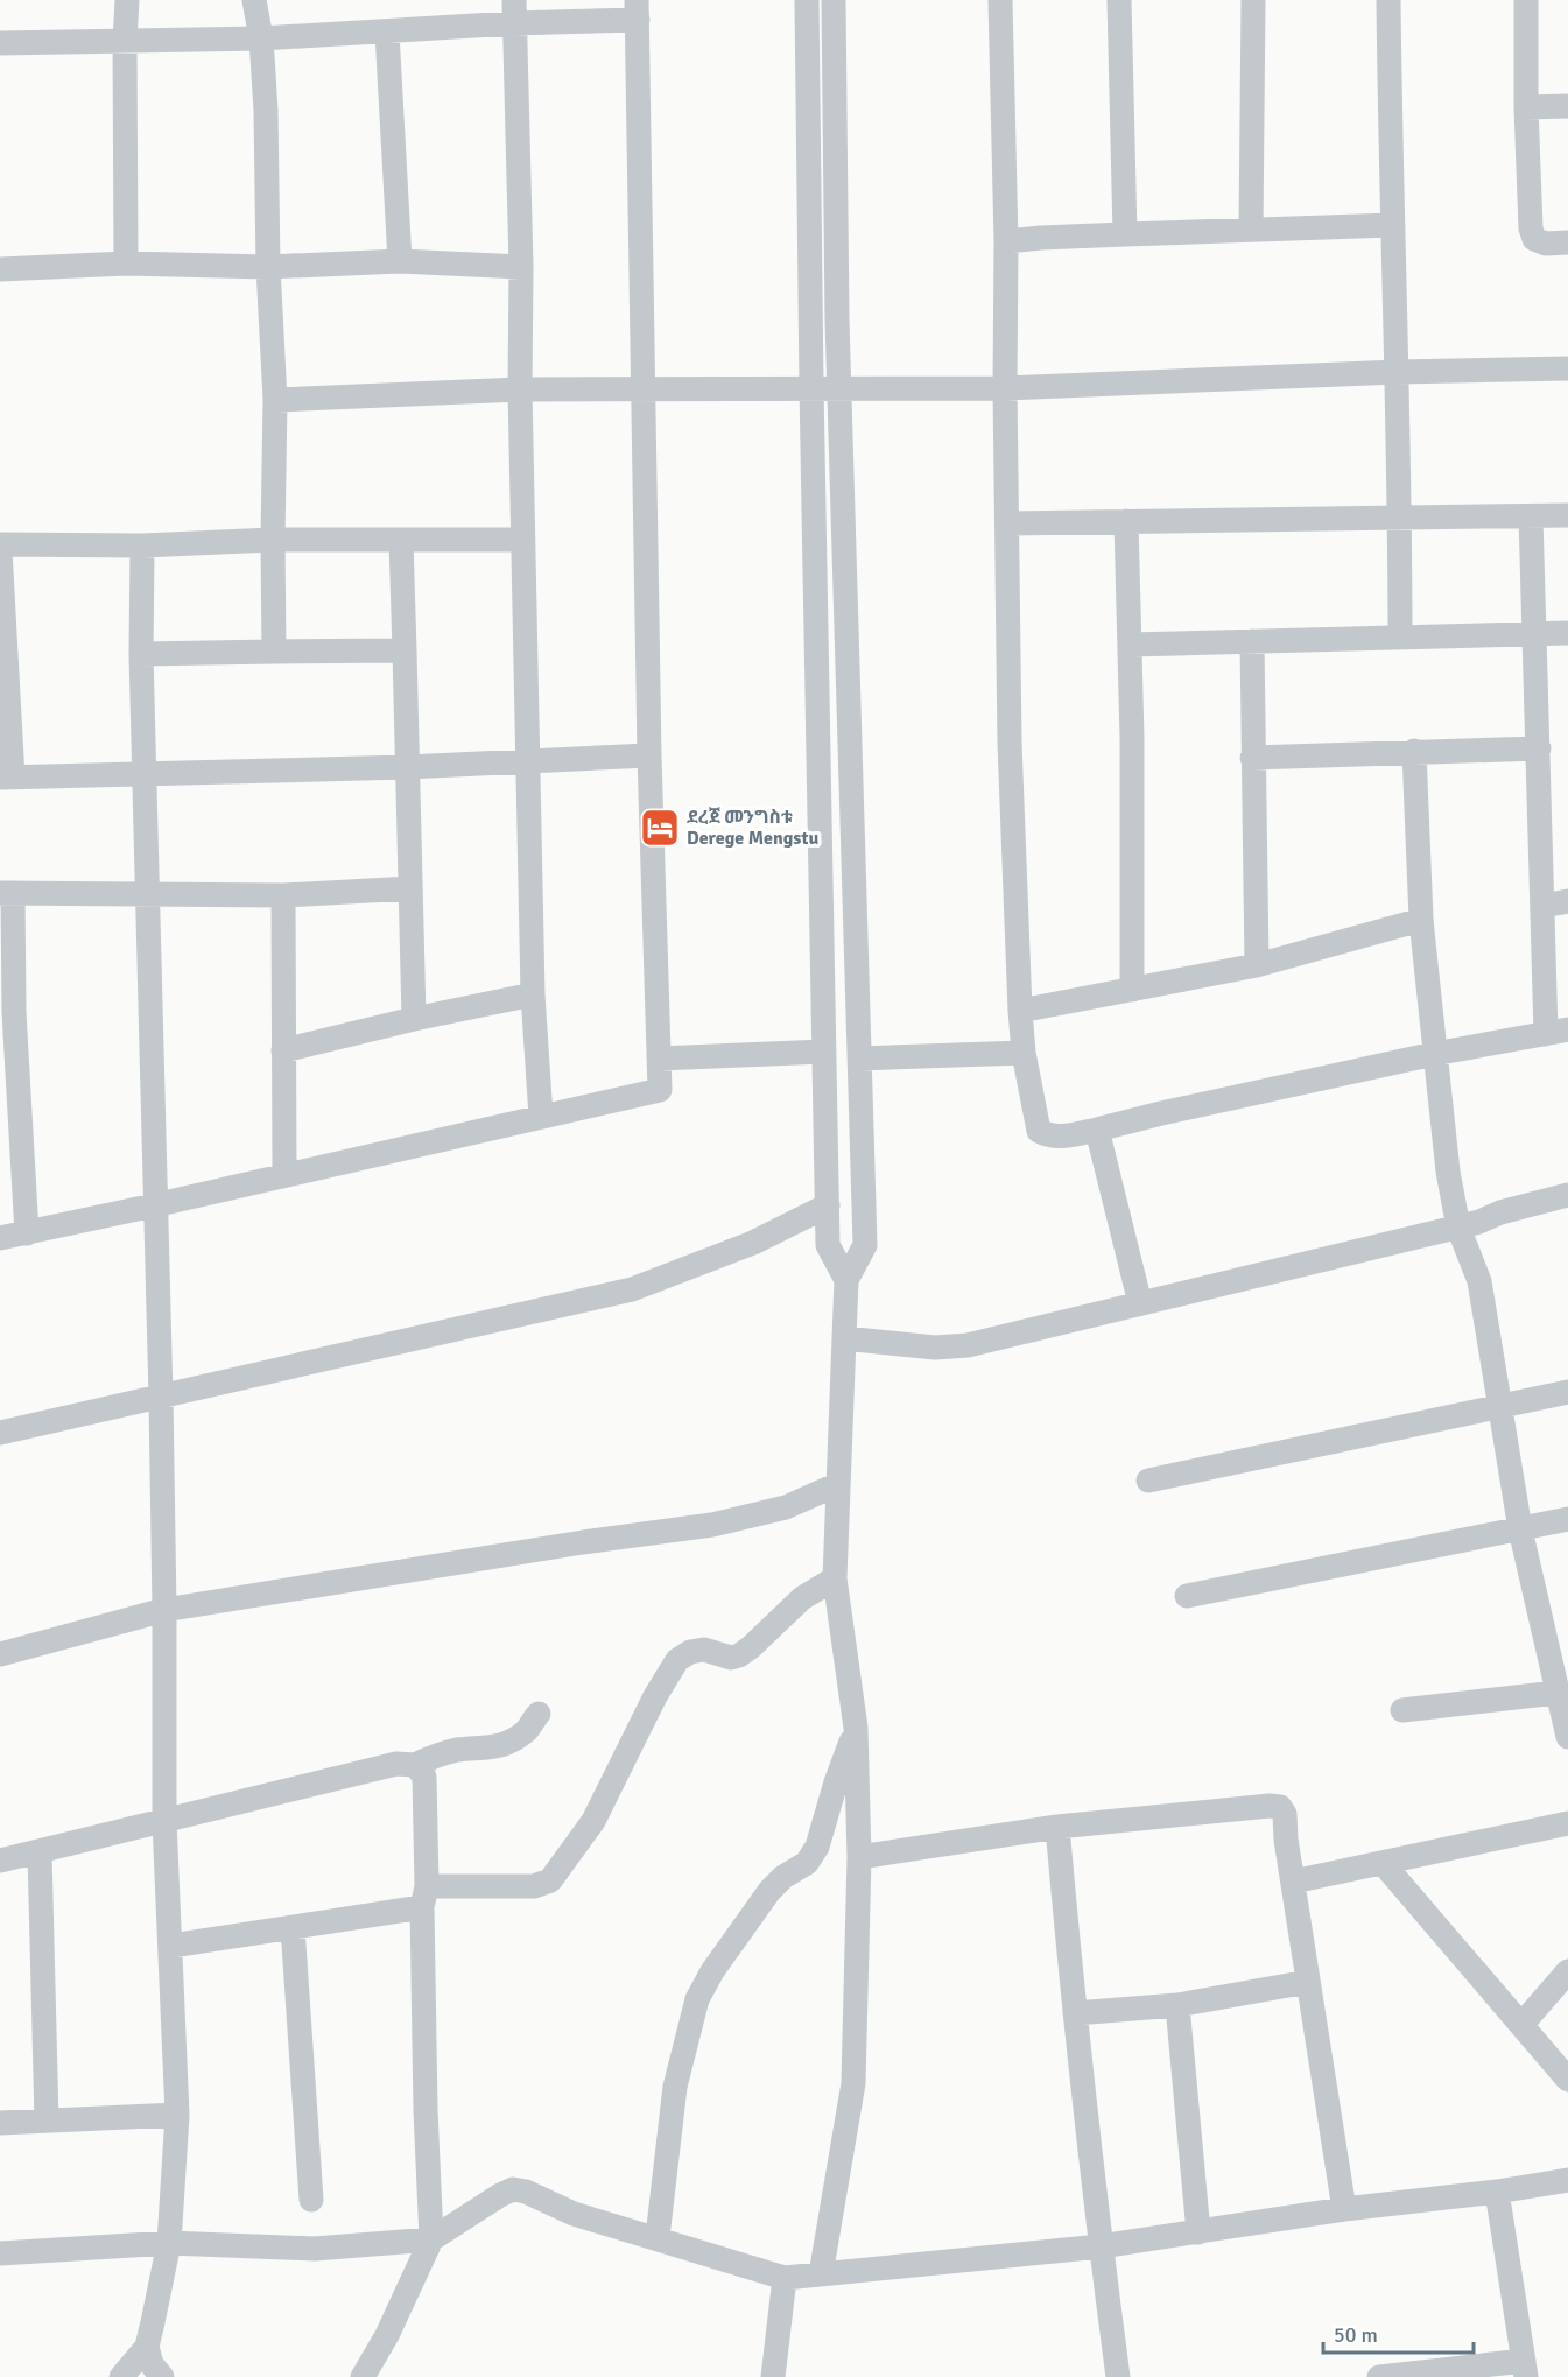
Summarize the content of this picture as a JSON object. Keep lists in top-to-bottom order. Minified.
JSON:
{"places":{"hotel":["ደረጀ መንግስቱ Derege Mengstu"]},"scale_bar":"50 m"}
